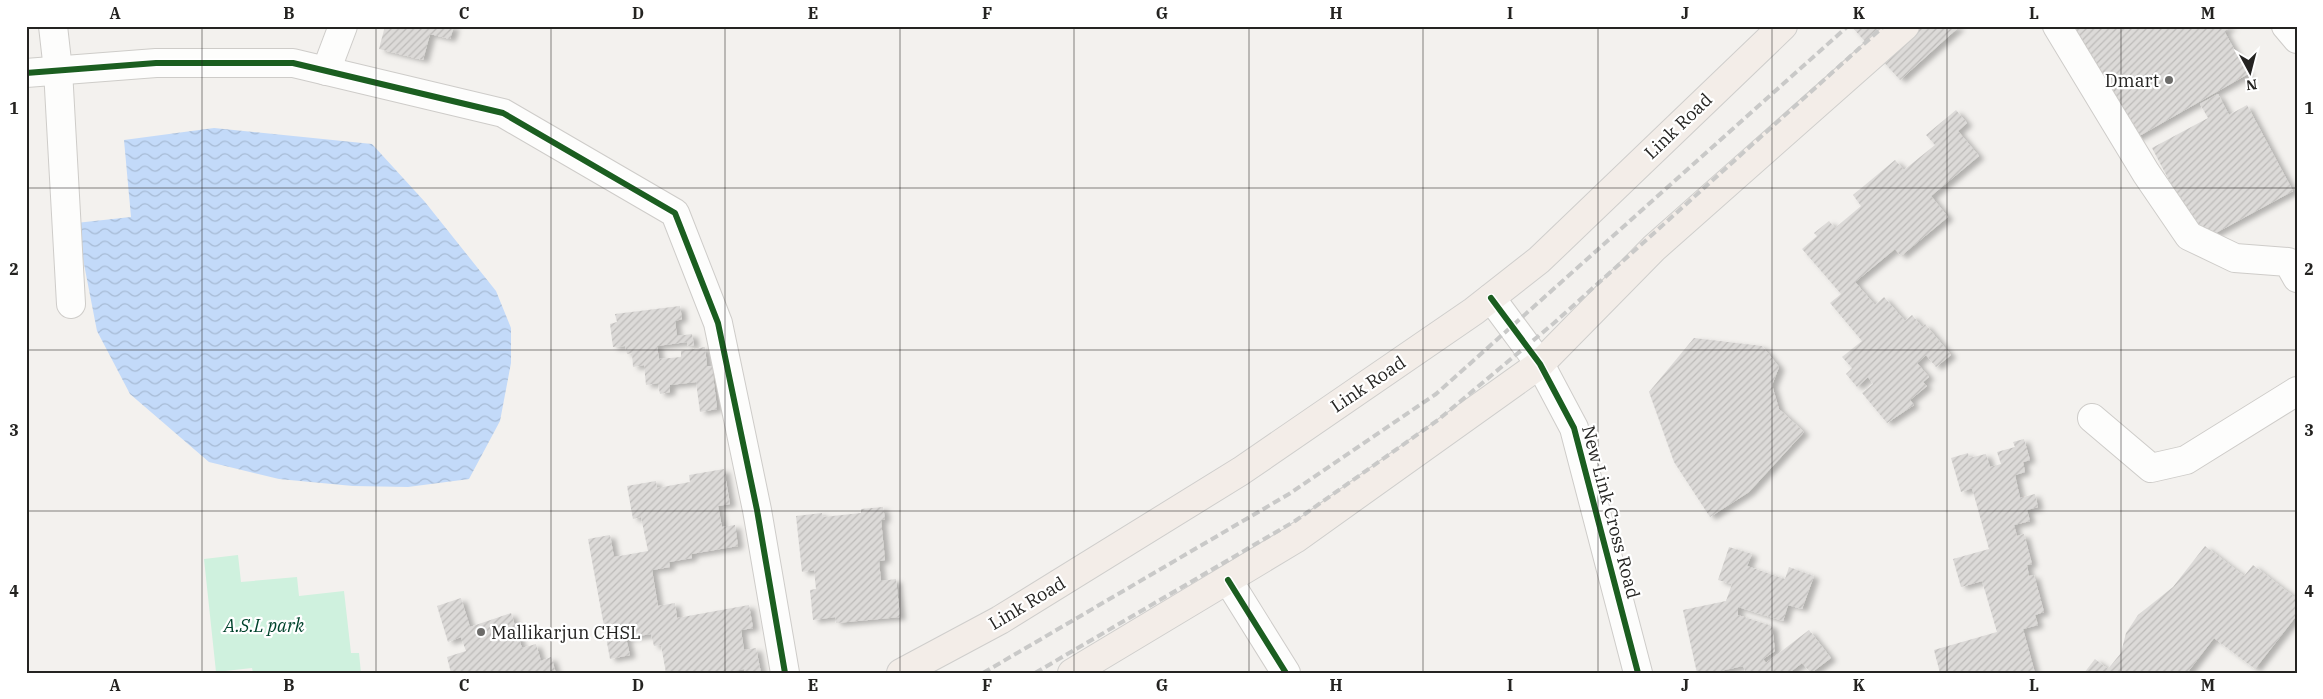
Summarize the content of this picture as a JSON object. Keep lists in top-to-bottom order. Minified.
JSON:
{"streets":{"main road":["Link Road"],"street":["New Link Cross Road"]},"crossings":[["Link Road","New Link Cross Road"]],"parks":["A.S.L park"],"places":["Dmart","Mallikarjun CHSL"],"north":"bottom","grid":{"columns":["A","B","C","D","E","F","G","H","I","J","K","L","M"],"rows":["1","2","3","4"]}}
